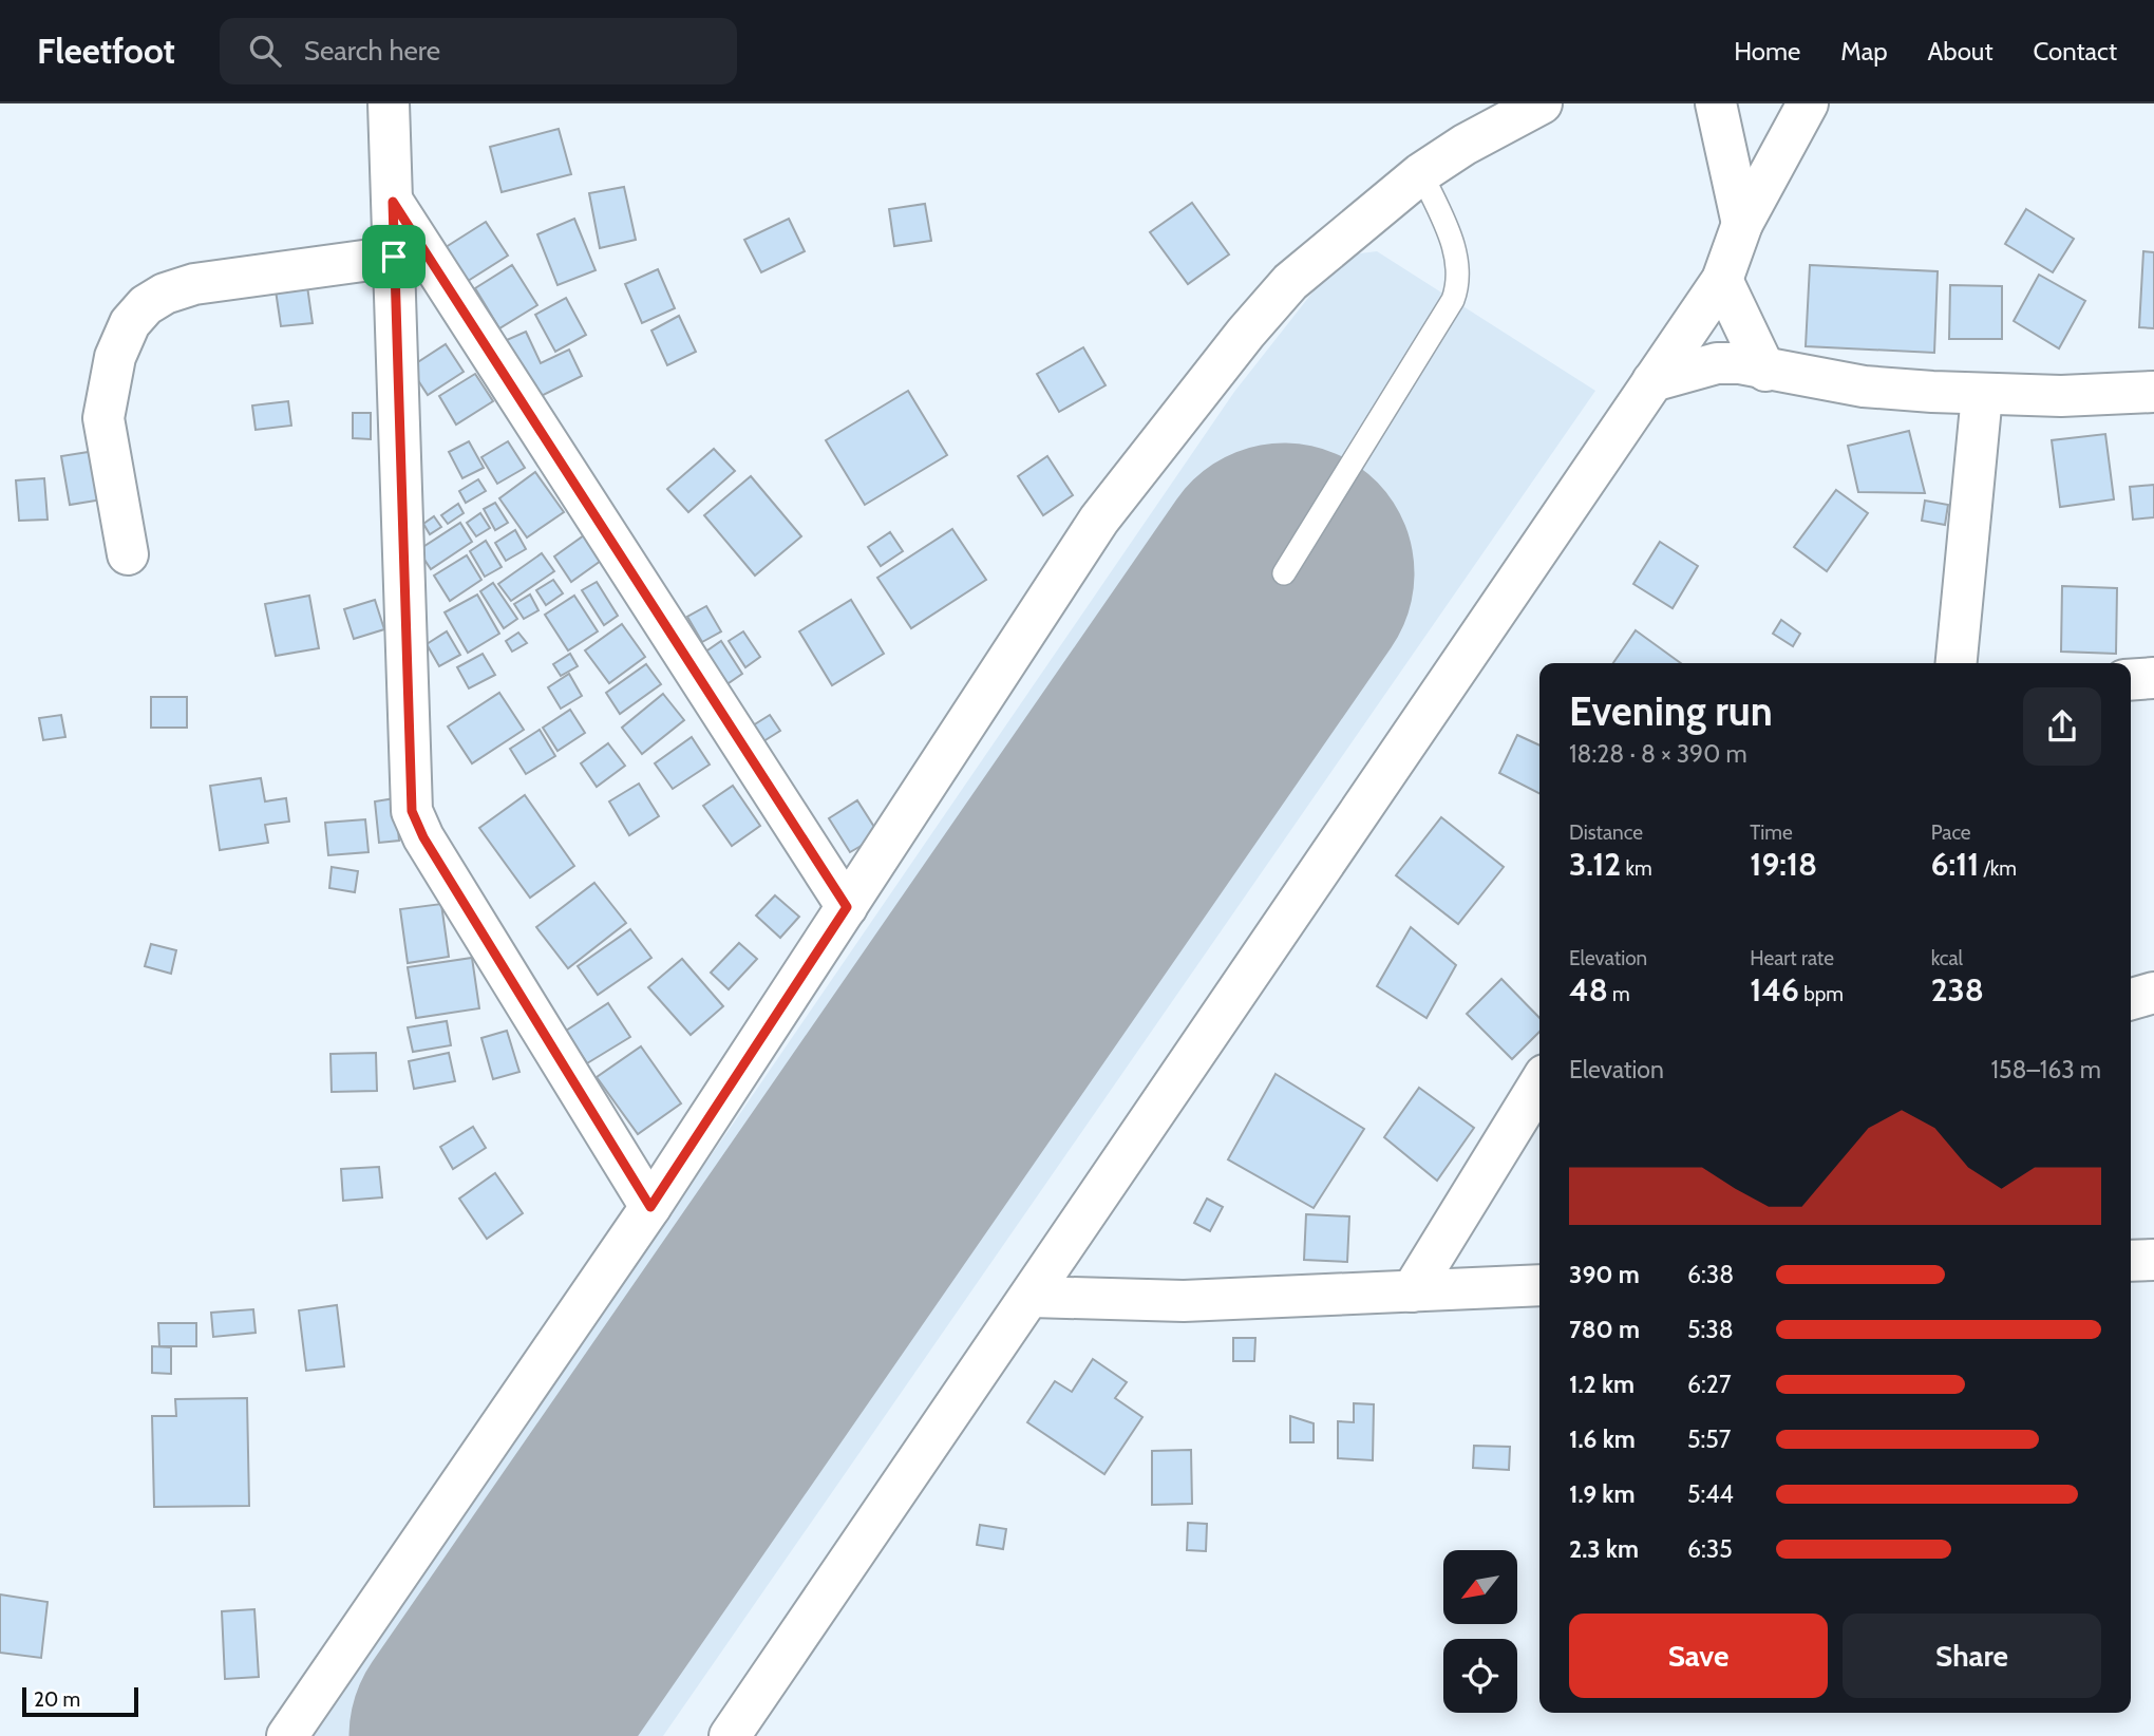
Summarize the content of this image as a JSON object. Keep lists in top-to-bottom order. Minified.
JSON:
{"scale_bar":"20 m","north":"bottom left","page":{"header":"Fleetfoot","search":"Search here","nav":["Home","Map","About","Contact"],"heading":["Evening run","18:28 · 8 × 390 m"],"stats":[["Distance","3.12 km"],["Time","19:18"],["Pace","6:11 /km"],["Elevation","48 m"],["Heart rate","146 bpm"],["kcal","238"]],"chart":["Elevation","158–163 m"],"list":[{"name":"390 m","note":"6:38"},{"name":"780 m","note":"5:38"},{"name":"1.2 km","note":"6:27"},{"name":"1.6 km","note":"5:57"},{"name":"1.9 km","note":"5:44"},{"name":"2.3 km","note":"6:35"}],"buttons":["Save","Share"],"scale":"20 m"}}
